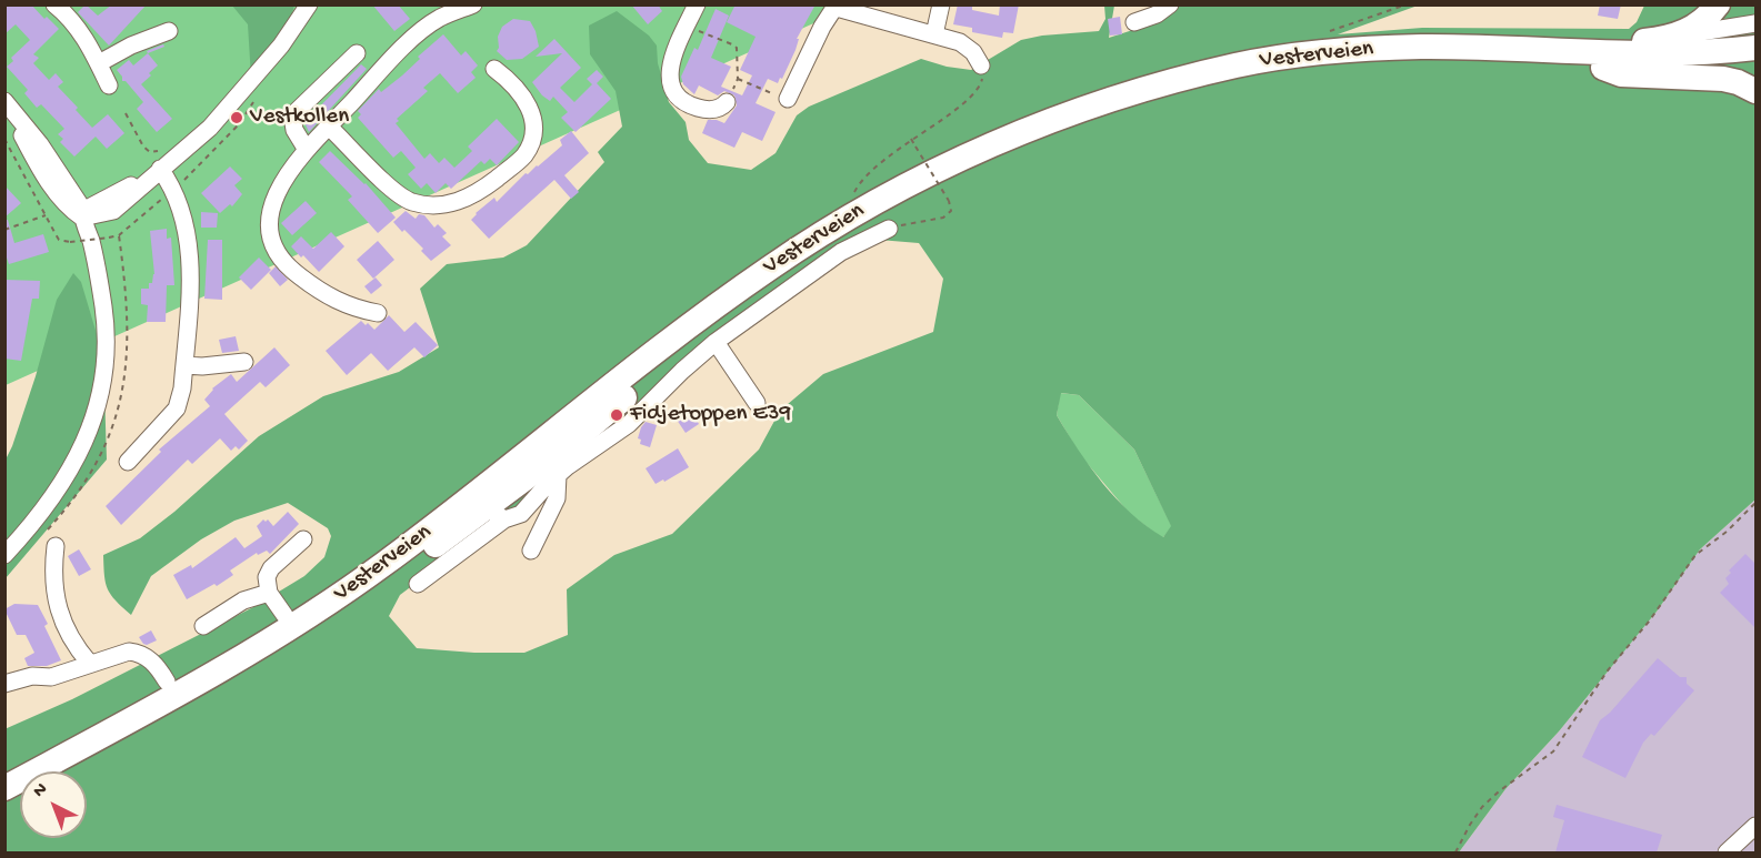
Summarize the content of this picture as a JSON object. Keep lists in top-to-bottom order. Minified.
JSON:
{"streets":{"highway":["Vesterveien"]},"places":["Vestkollen","Fidjetoppen E39"],"north":"top left"}
